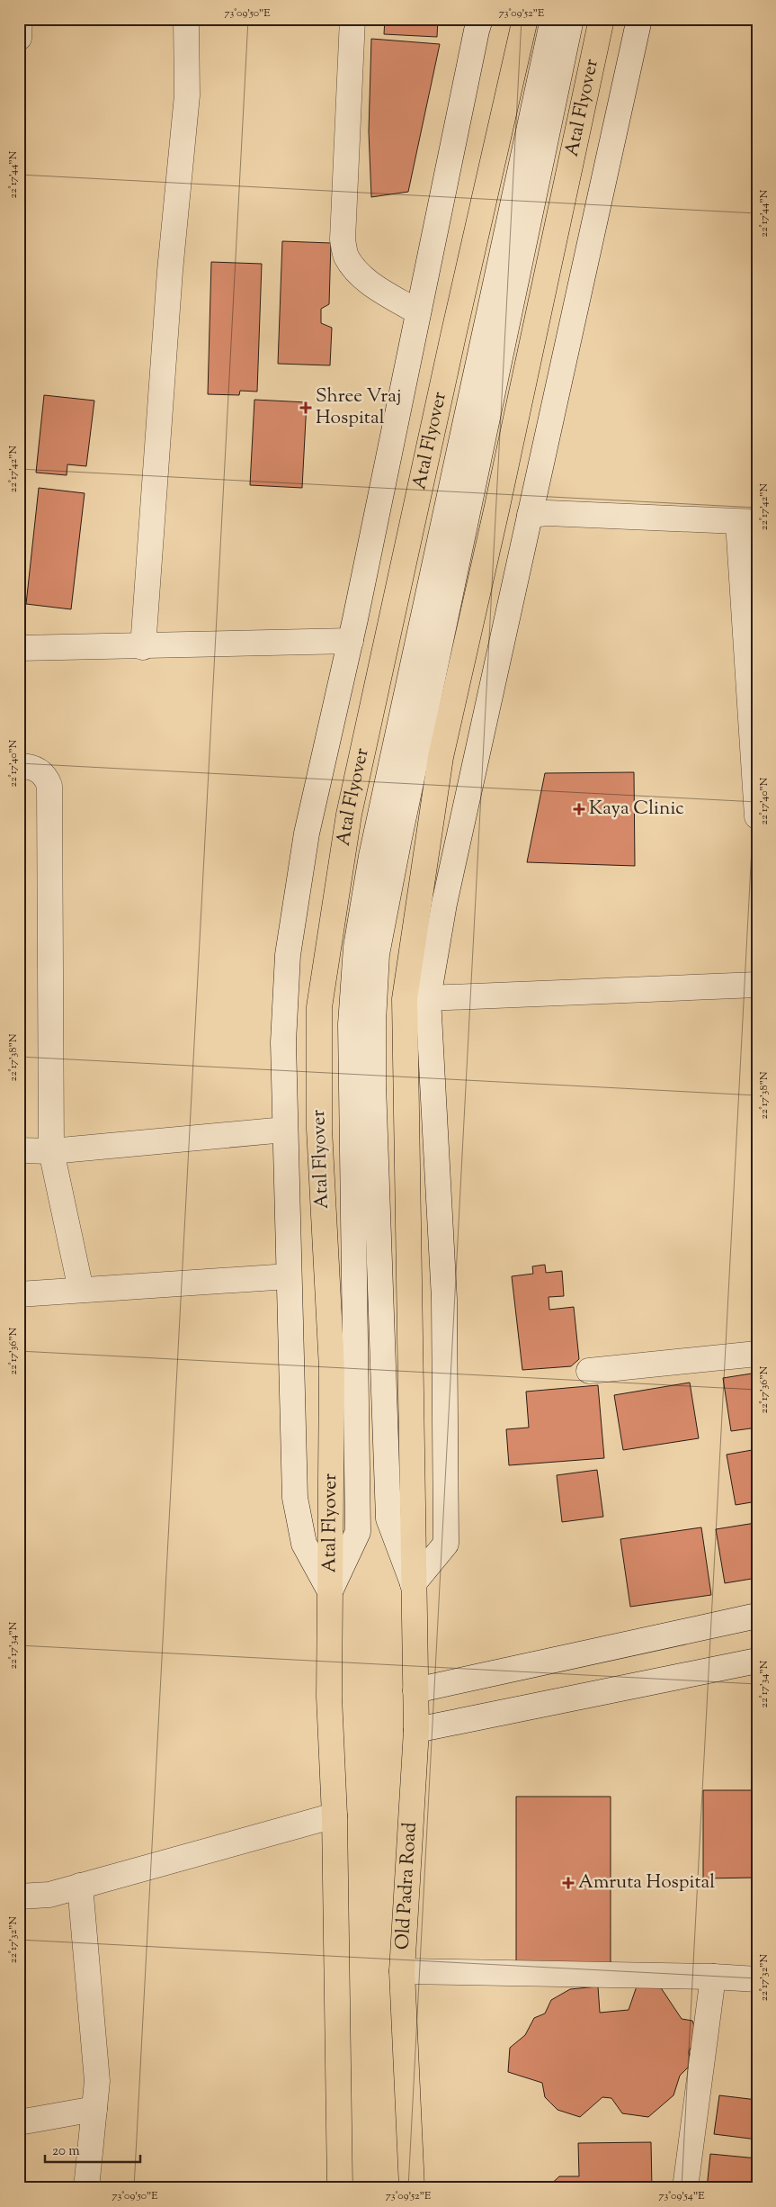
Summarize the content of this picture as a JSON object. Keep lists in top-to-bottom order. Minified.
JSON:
{"streets":{"main road":["Atal Flyover","Old Padra Road"]},"crossings":[["Atal Flyover","Old Padra Road"]],"places":{"health":["Shree Vraj Hospital","Kaya Clinic","Amruta Hospital"]},"scale_bar":"20 m","coordinates":["73°09'50\"E","73°09'52\"E","22°17'44\"N","22°17'42\"N","22°17'40\"N","22°17'38\"N","22°17'36\"N","22°17'34\"N","22°17'32\"N","73°09'54\"E"]}
